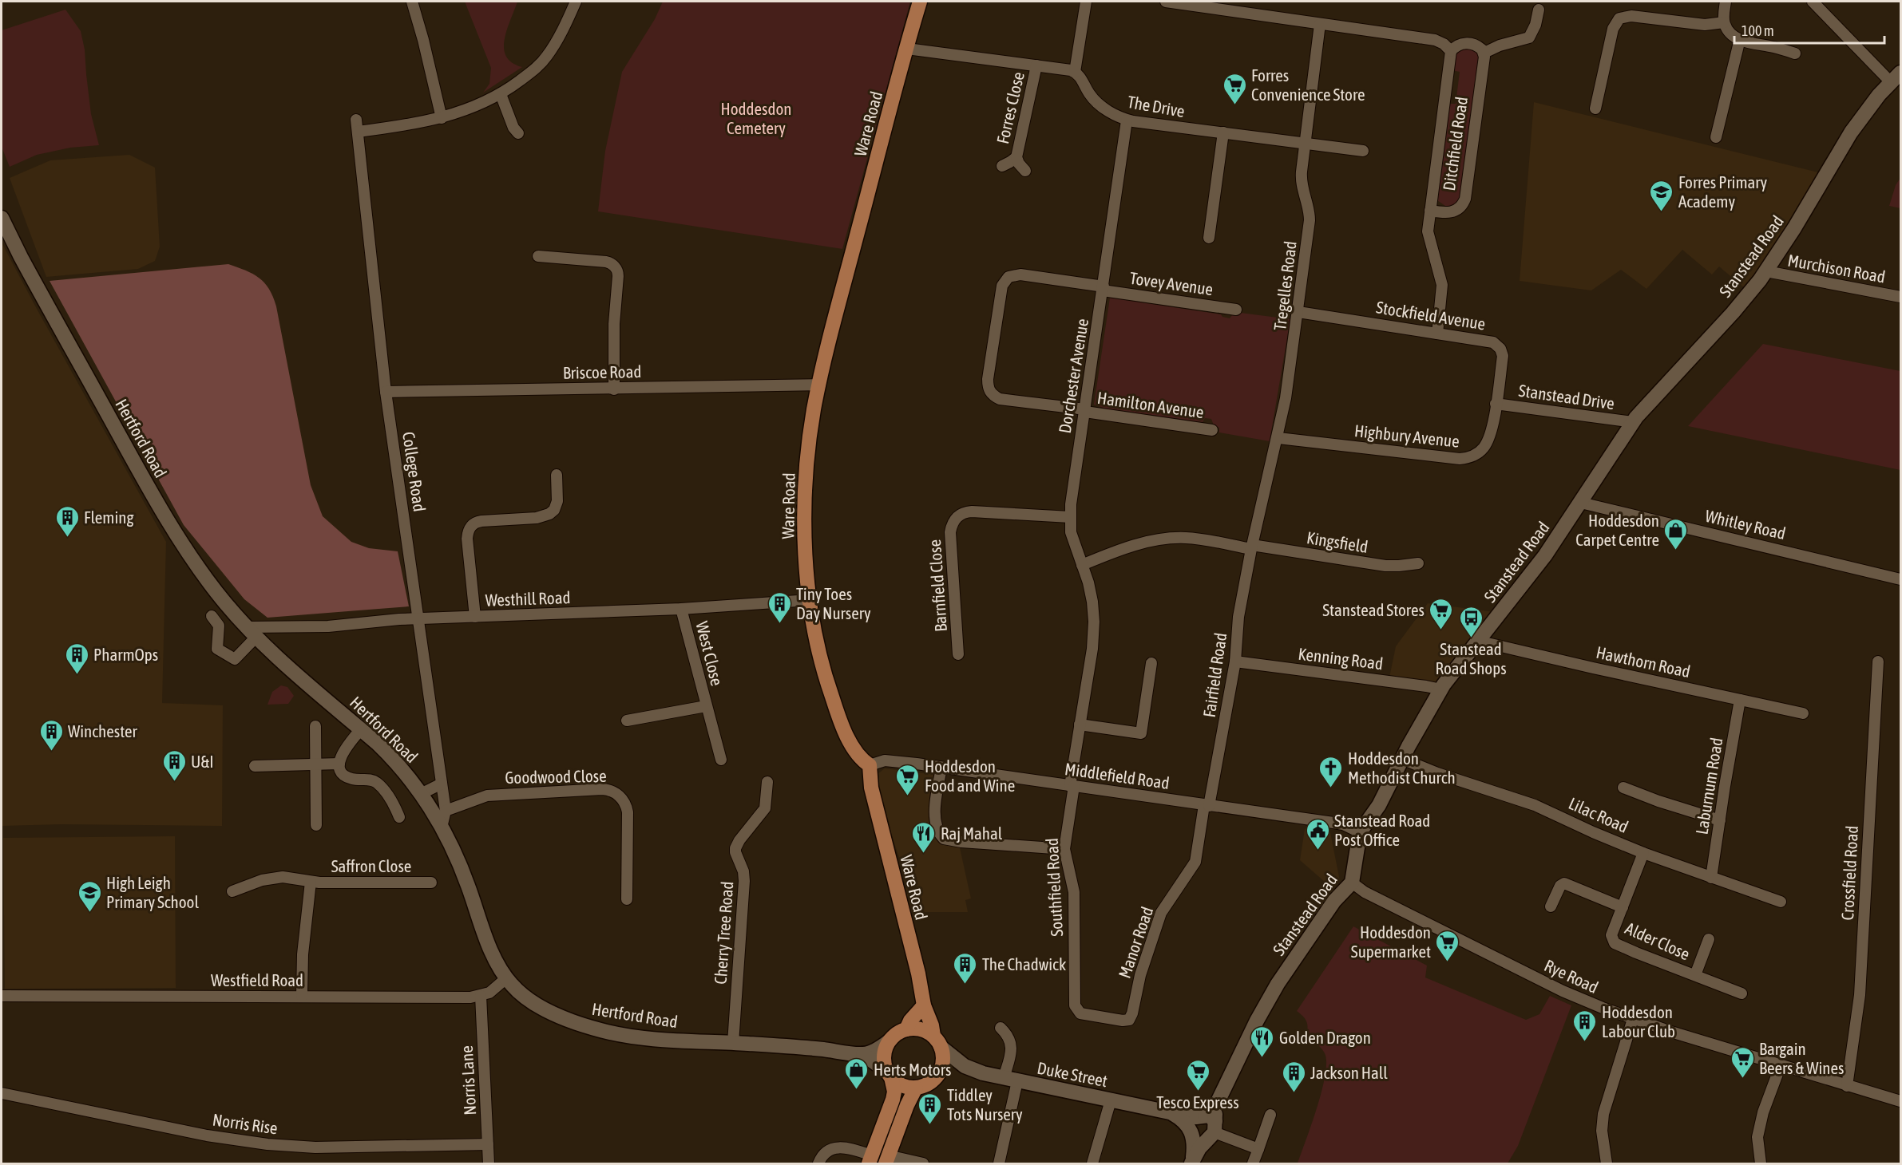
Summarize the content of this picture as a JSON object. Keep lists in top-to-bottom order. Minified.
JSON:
{"streets":{"main road":["Ware Road"],"street":["The Drive","Forres Close","Ditchfield Road","Stanstead Road","Murchison Road","Tovey Avenue","Tregelles Road","Stockfield Avenue","Briscoe Road","Dorchester Avenue","Stanstead Drive","Hamilton Avenue","Highbury Avenue","Hertford Road","College Road","Whitley Road","Kingsfield","Barnfield Close","Westhill Road","West Close","Kenning Road","Hawthorn Road","Fairfield Road","Middlefield Road","Goodwood Close","Laburnum Road","Lilac Road","Saffron Close","Crossfield Road","Southfield Road","Cherry Tree Road","Alder Close","Manor Road","Rye Road","Westfield Road","Duke Street","Norris Lane","Norris Rise"]},"crossings":[["The Drive","Tregelles Road"],["The Drive","Dorchester Avenue"],["Ware Road","Briscoe Road"],["Ware Road","Westhill Road"],["Ware Road","Middlefield Road"],["Ware Road","Duke Street"],["Ditchfield Road","Stockfield Avenue"],["Stanstead Road","Murchison Road"],["Stanstead Road","Stanstead Drive"],["Stanstead Road","Whitley Road"],["Stanstead Road","Kenning Road"],["Stanstead Road","Hawthorn Road"],["Stanstead Road","Middlefield Road"],["Stanstead Road","Lilac Road"],["Stanstead Road","Rye Road"],["Stanstead Road","Duke Street"],["Tovey Avenue","Dorchester Avenue"],["Tovey Avenue","Hamilton Avenue"],["Tregelles Road","Stockfield Avenue"],["Tregelles Road","Highbury Avenue"],["Tregelles Road","Kingsfield"],["Tregelles Road","Fairfield Road"],["Stockfield Avenue","Stanstead Drive"],["Stockfield Avenue","Highbury Avenue"],["Briscoe Road","College Road"],["Dorchester Avenue","Hamilton Avenue"],["Dorchester Avenue","Kingsfield"],["Dorchester Avenue","Barnfield Close"],["Dorchester Avenue","Southfield Road"],["Stanstead Drive","Highbury Avenue"],["Hertford Road","College Road"],["Hertford Road","Westhill Road"],["Hertford Road","Cherry Tree Road"],["College Road","Westhill Road"],["College Road","Goodwood Close"],["Kingsfield","Fairfield Road"],["Westhill Road","West Close"],["Kenning Road","Fairfield Road"],["Hawthorn Road","Laburnum Road"],["Fairfield Road","Middlefield Road"],["Fairfield Road","Manor Road"],["Middlefield Road","Southfield Road"],["Middlefield Road","Manor Road"],["Laburnum Road","Lilac Road"],["Lilac Road","Alder Close"],["Saffron Close","Westfield Road"],["Crossfield Road","Rye Road"],["Southfield Road","Manor Road"],["Westfield Road","Norris Lane"],["Norris Lane","Norris Rise"]],"parks":["Hoddesdon Cemetery"],"places":{"supermarket":["Forres Convenience Store","Stanstead Stores","Hoddesdon Food and Wine","Hoddesdon Supermarket","Bargain Beers & Wines","Tesco Express"],"school or university":["Forres Primary Academy","High Leigh Primary School"],"building":["Fleming","Tiny Toes Day Nursery","PharmOps","Winchester","U&I","The Chadwick","Hoddesdon Labour Club","Jackson Hall","Tiddley Tots Nursery"],"shop":["Hoddesdon Carpet Centre","Herts Motors"],"bus stop":["Stanstead Road Shops"],"church":["Hoddesdon Methodist Church"],"public building":["Stanstead Road Post Office"],"restaurant":["Raj Mahal","Golden Dragon"]},"scale_bar":"100 m"}
